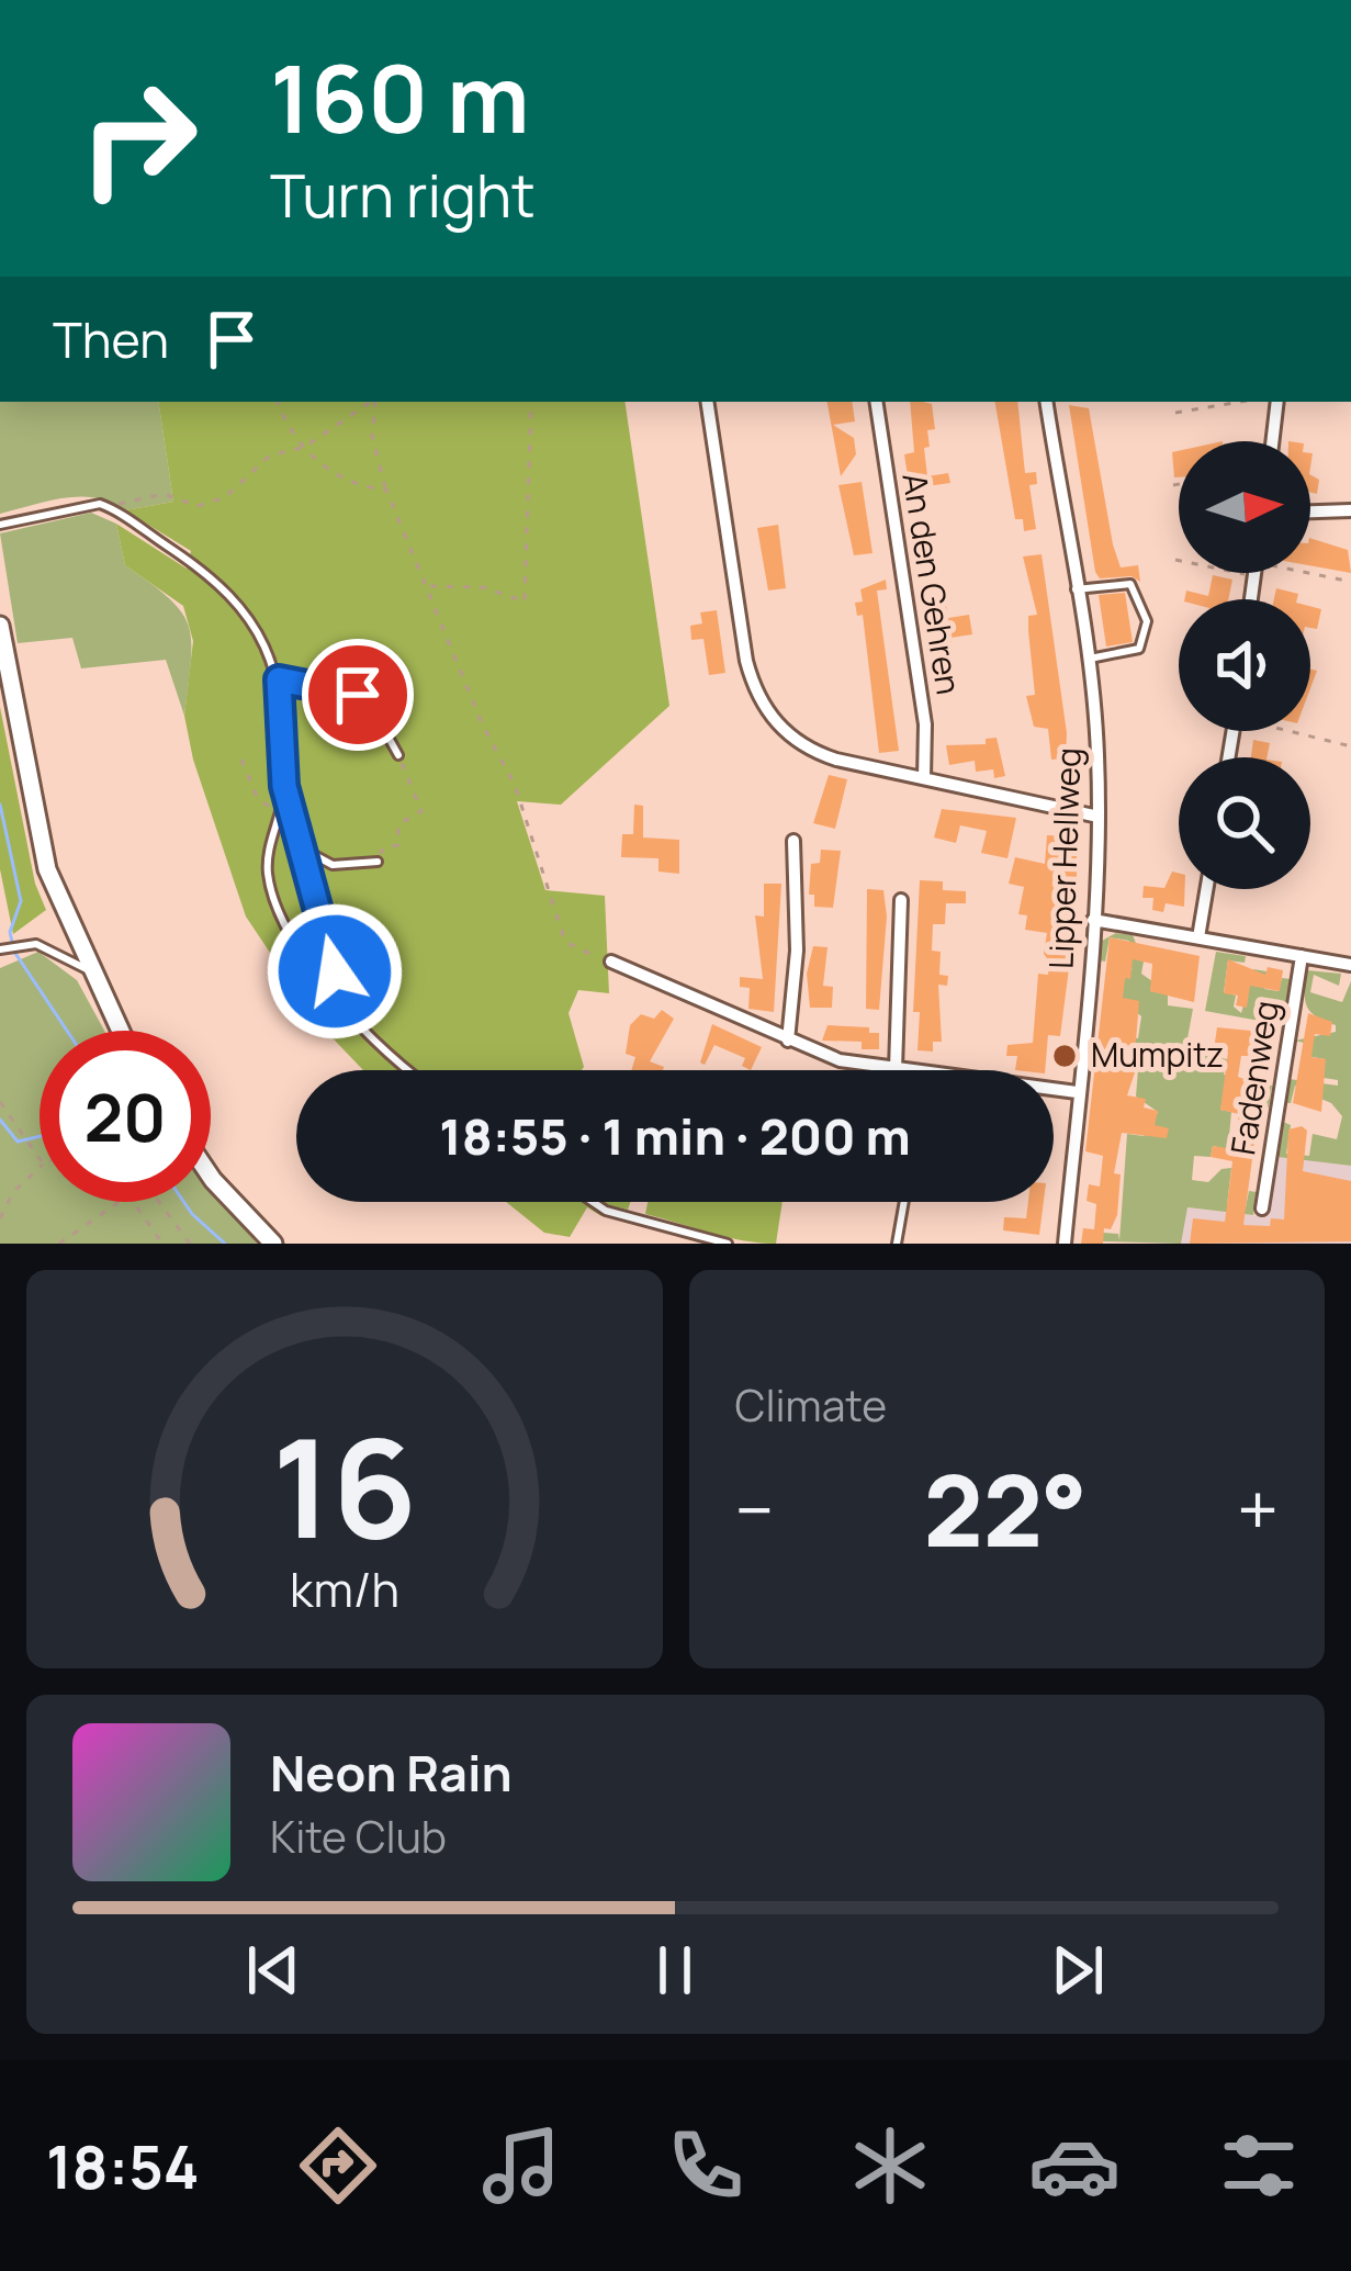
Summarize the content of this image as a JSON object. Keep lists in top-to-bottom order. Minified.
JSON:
{"streets":{"street":["An den Gehren","Lipper Hellweg","Fadenweg"]},"places":["Mumpitz"],"north":"right","page":{"turn":["160 m","Turn right"],"then":"Then","limit":"20","trip":"18:55 · 1 min · 200 m","tile":"Climate","heat":["−","22°","+"],"song":["Neon Rain","Kite Club"],"tabs":"18:54","gauge":["16","km/h"]}}
